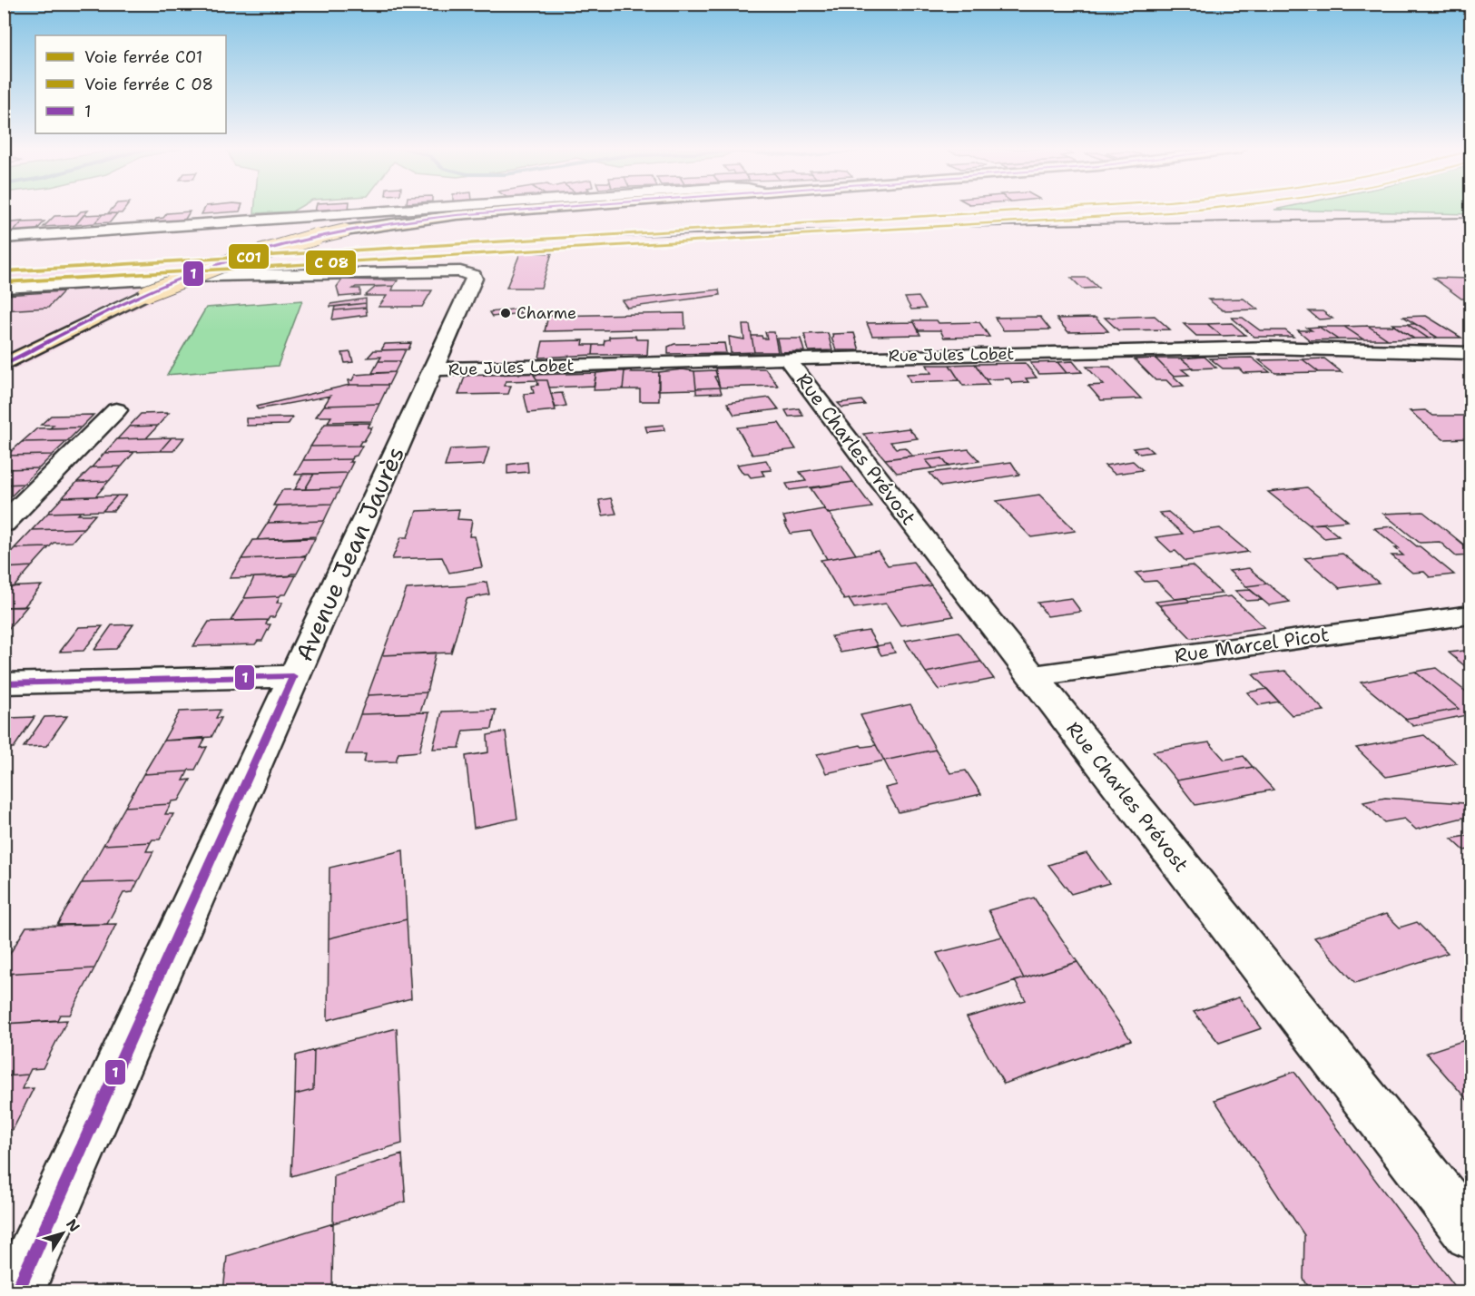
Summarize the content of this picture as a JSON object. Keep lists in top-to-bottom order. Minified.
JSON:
{"streets":{"street":["Rue Jules Lobet","Rue Charles Prévost","Avenue Jean Jaurès","Rue Marcel Picot"]},"crossings":[["Rue Jules Lobet","Rue Charles Prévost"],["Rue Jules Lobet","Avenue Jean Jaurès"],["Rue Charles Prévost","Rue Marcel Picot"]],"places":["Charme"],"lines":["rail line C01","transit line 1"],"legend":["Voie ferrée C01","Voie ferrée C 08","1"],"north":"top right"}
